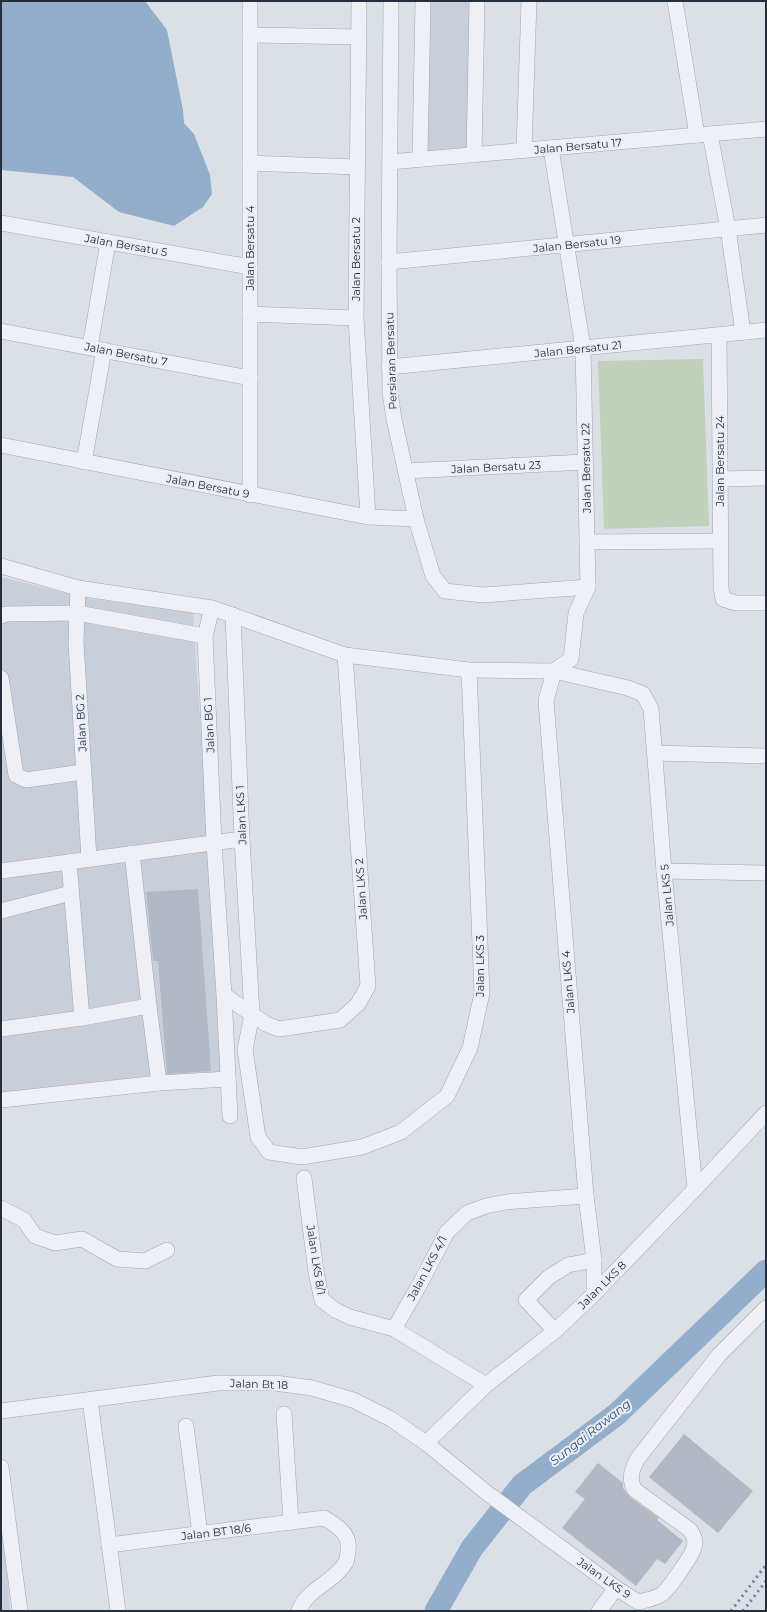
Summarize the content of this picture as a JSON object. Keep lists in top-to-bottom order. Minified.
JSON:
{"streets":{"street":["Jalan Bersatu 17","Jalan Bersatu 19","Jalan Bersatu 5","Jalan Bersatu 4","Jalan Bersatu 2","Jalan Bersatu 21","Jalan Bersatu 7","Persiaran Bersatu","Jalan Bersatu 24","Jalan Bersatu 23","Jalan Bersatu 22","Jalan Bersatu 9","Jalan BG 2","Jalan BG 1","Jalan LKS 1","Jalan LKS 2","Jalan LKS 5","Jalan LKS 3","Jalan LKS 4","Jalan LKS 8/1","Jalan LKS 4/1","Jalan LKS 8","Jalan Bt 18","Jalan BT 18/6","Jalan LKS 9"]},"crossings":[["Jalan Bersatu 17","Persiaran Bersatu"],["Jalan Bersatu 17","Jalan Bersatu 22"],["Jalan Bersatu 19","Persiaran Bersatu"],["Jalan Bersatu 19","Jalan Bersatu 22"],["Jalan Bersatu 5","Jalan Bersatu 4"],["Jalan Bersatu 4","Jalan Bersatu 7"],["Jalan Bersatu 4","Jalan Bersatu 9"],["Jalan Bersatu 2","Jalan Bersatu 9"],["Jalan Bersatu 21","Persiaran Bersatu"],["Jalan Bersatu 21","Jalan Bersatu 24"],["Jalan Bersatu 21","Jalan Bersatu 22"],["Persiaran Bersatu","Jalan Bersatu 23"],["Persiaran Bersatu","Jalan Bersatu 22"],["Persiaran Bersatu","Jalan Bersatu 9"],["Jalan Bersatu 23","Jalan Bersatu 22"],["Jalan BG 1","Jalan LKS 2"],["Jalan LKS 1","Jalan LKS 2"],["Jalan LKS 1","Jalan LKS 3"],["Jalan LKS 2","Jalan LKS 3"],["Jalan LKS 5","Jalan LKS 4"],["Jalan LKS 5","Jalan LKS 8"],["Jalan LKS 4","Jalan LKS 4/1"],["Jalan LKS 4","Jalan LKS 8"],["Jalan LKS 8/1","Jalan LKS 4/1"],["Jalan LKS 8/1","Jalan LKS 8"],["Jalan LKS 8","Jalan Bt 18"],["Jalan Bt 18","Jalan LKS 9"]],"water":["Sungai Rawang"]}
